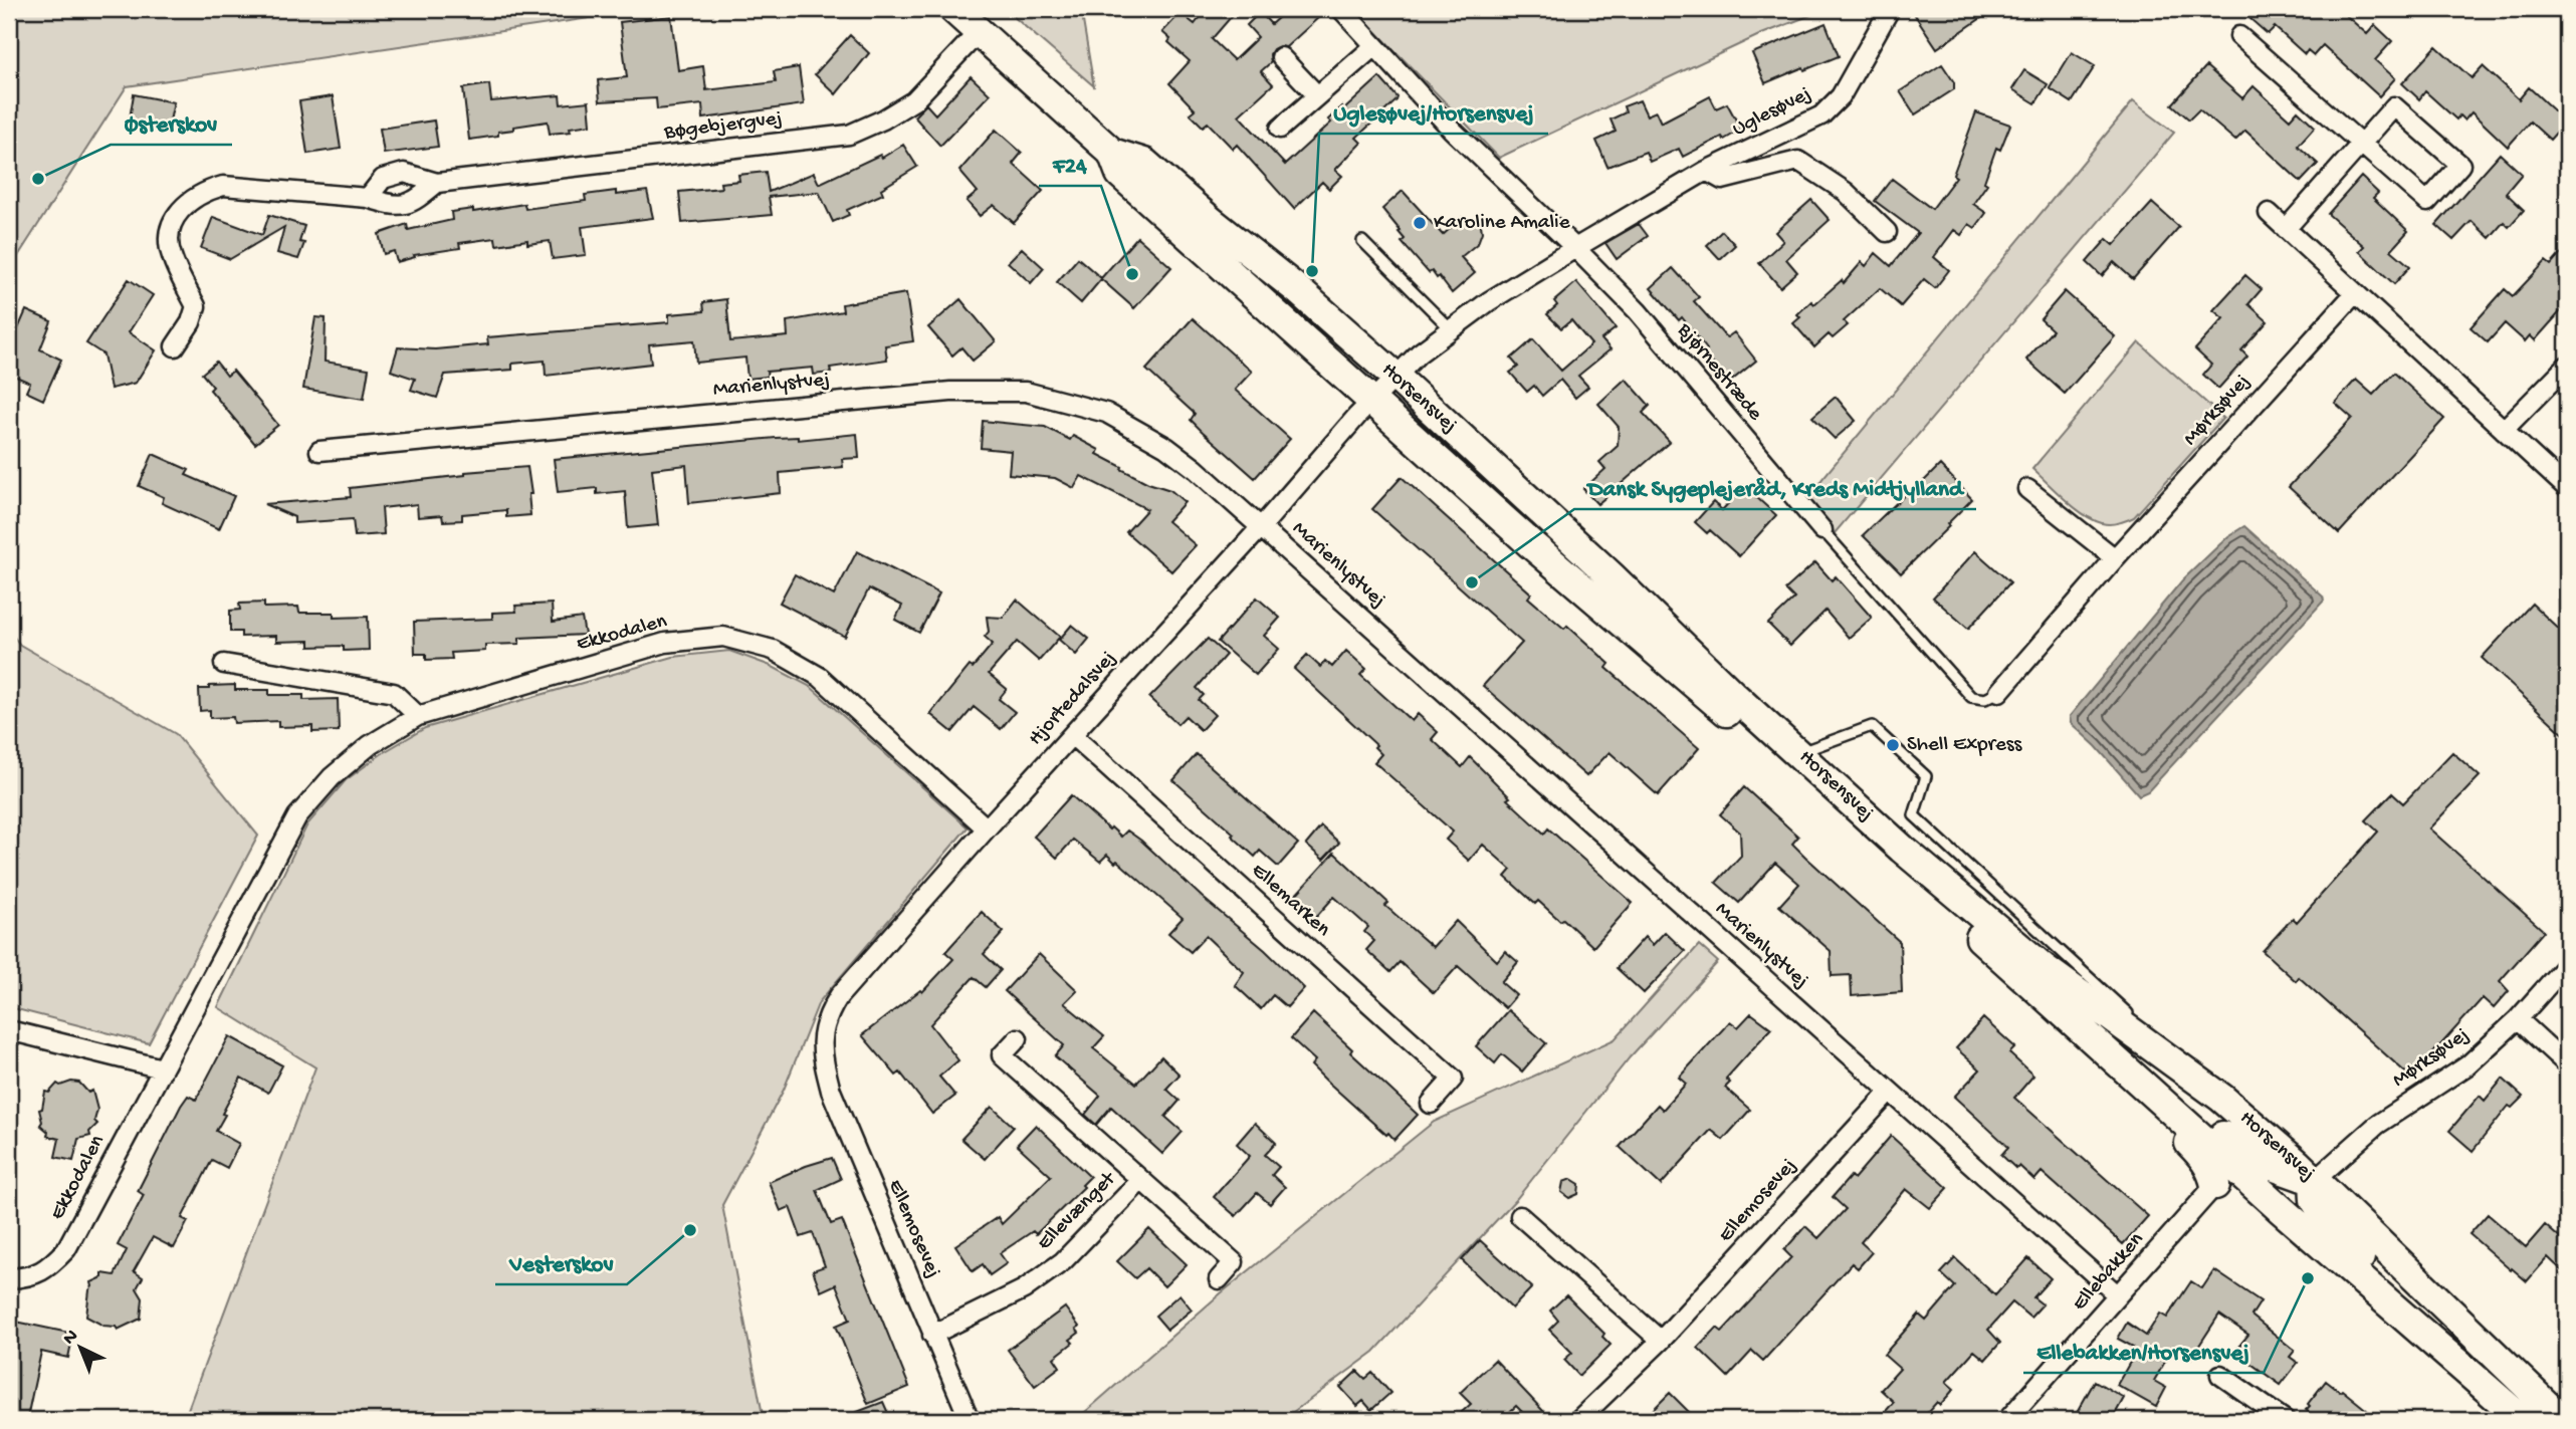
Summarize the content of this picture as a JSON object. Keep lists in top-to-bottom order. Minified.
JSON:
{"streets":{"main road":["Horsensvej"],"street":["Uglesøvej","Bøgebjergvej","Bjørnestræde","Marienlystvej","Mørksøvej","Ekkodalen","Hjortedalsvej","Ellemarken","Ellemosevej","Ellevænget","Ellebakken"]},"crossings":[["Uglesøvej","Bjørnestræde"],["Uglesøvej","Horsensvej"],["Uglesøvej","Hjortedalsvej"],["Bøgebjergvej","Horsensvej"],["Marienlystvej","Hjortedalsvej"],["Marienlystvej","Ellemosevej"],["Marienlystvej","Ellebakken"],["Horsensvej","Mørksøvej"],["Horsensvej","Hjortedalsvej"],["Ekkodalen","Hjortedalsvej"],["Hjortedalsvej","Ellemarken"],["Hjortedalsvej","Ellemosevej"],["Ellemosevej","Ellevænget"]],"places":["Østerskov","Karoline Amalie","Uglesøvej/Horsensvej","F24","Dansk Sygeplejeråd, Kreds Midtjylland","Shell Express","Vesterskov","Ellebakken/Horsensvej"],"north":"top left"}
